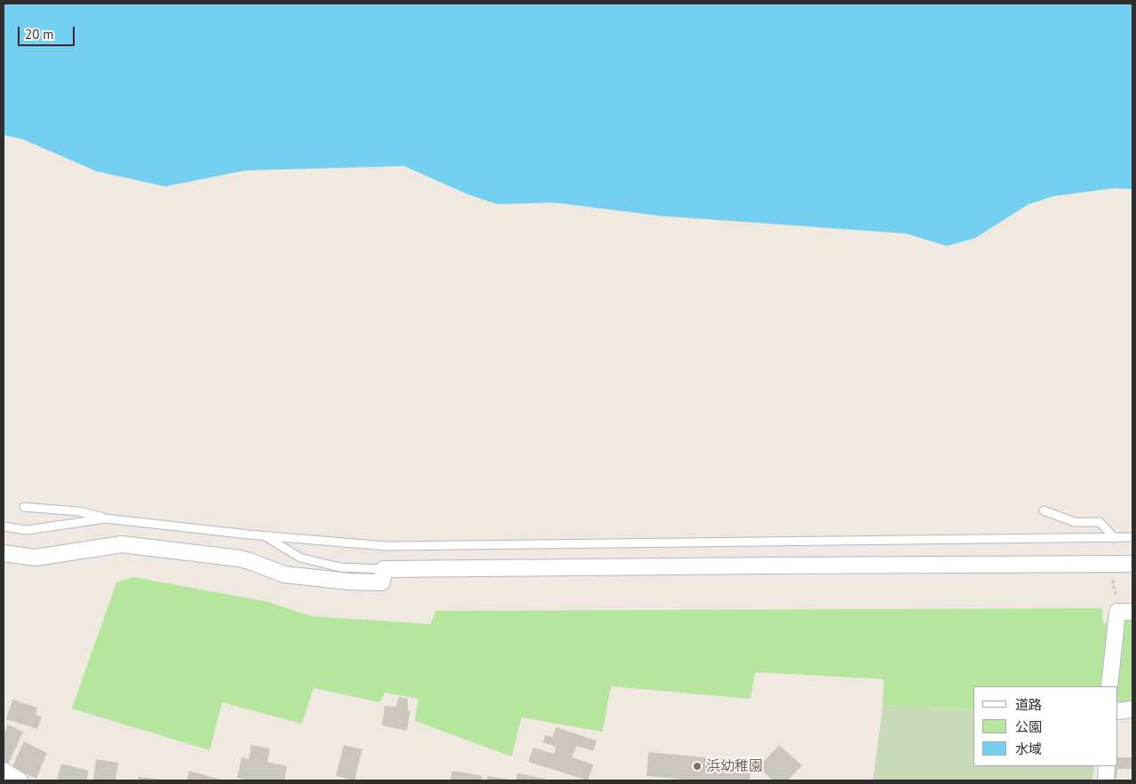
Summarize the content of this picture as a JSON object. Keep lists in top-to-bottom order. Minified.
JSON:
{"places":["浜幼稚園"],"legend":["道路","公園","水域"],"scale_bar":"20 m"}
